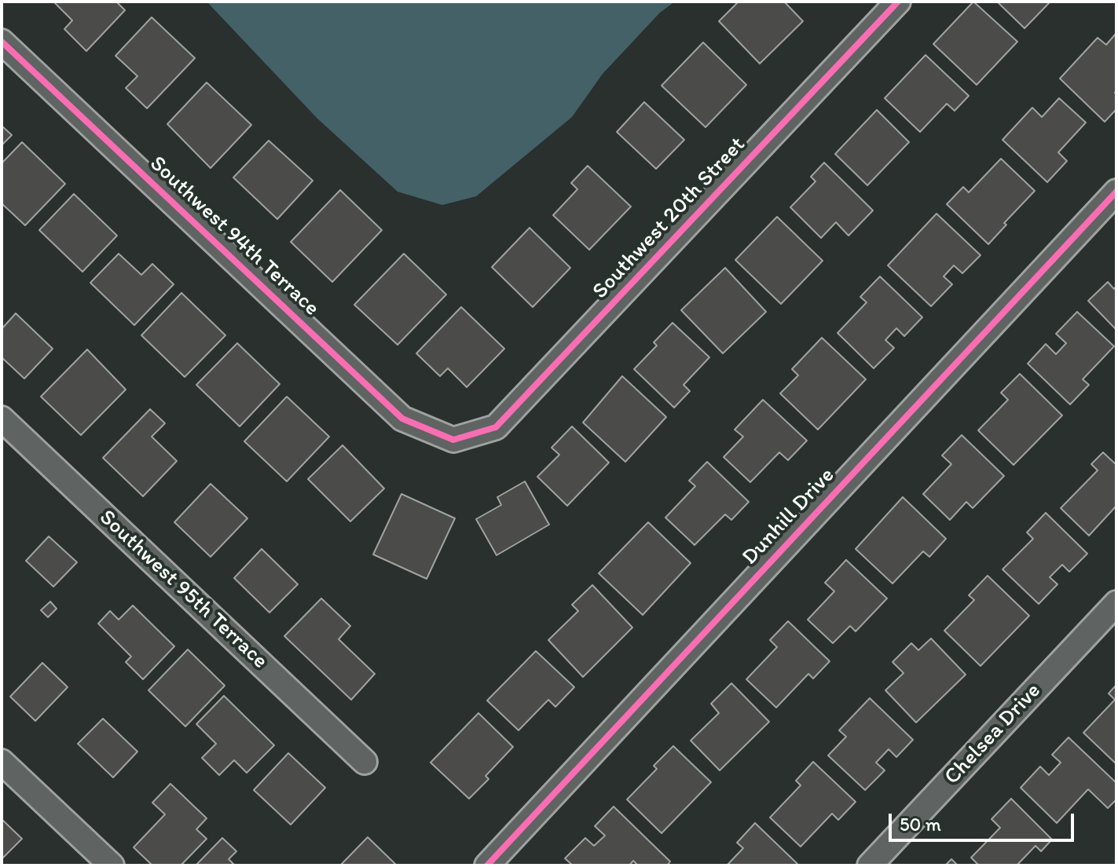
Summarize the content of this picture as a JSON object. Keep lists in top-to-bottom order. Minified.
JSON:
{"streets":{"street":["Southwest 20th Street","Southwest 94th Terrace","Dunhill Drive","Southwest 95th Terrace","Chelsea Drive"]},"crossings":[["Southwest 20th Street","Southwest 94th Terrace"]],"scale_bar":"50 m"}
